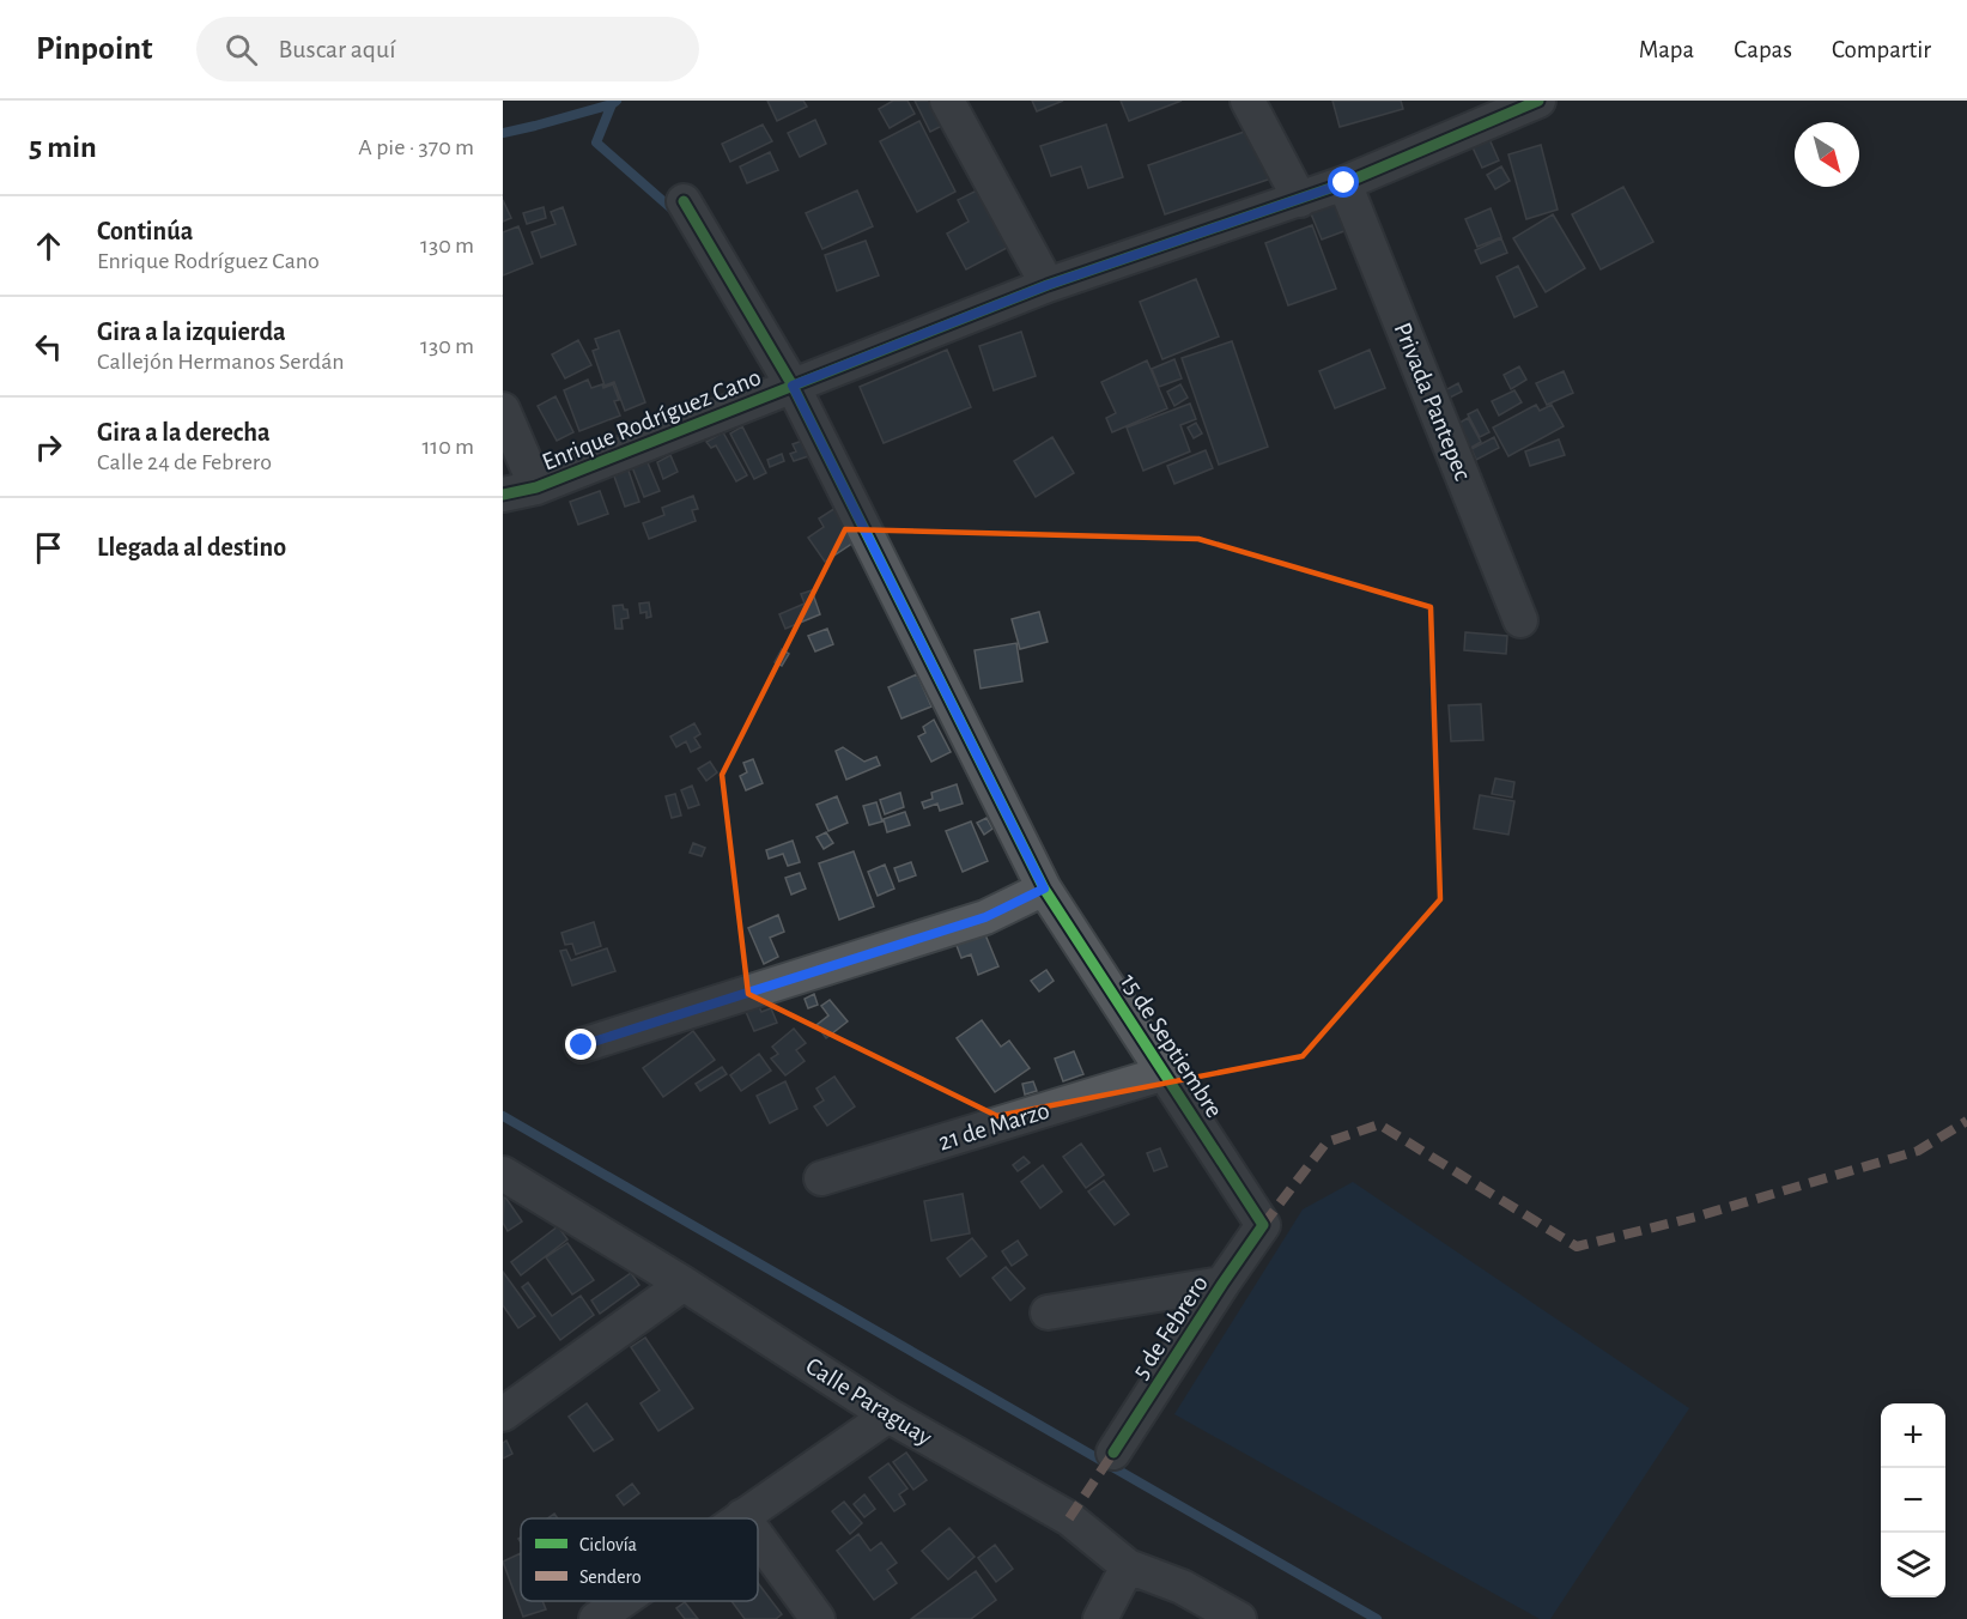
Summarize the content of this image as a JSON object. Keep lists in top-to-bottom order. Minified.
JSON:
{"streets":{"street":["Privada Pantepec","Enrique Rodríguez Cano","15 de Septiembre","21 de Marzo","5 de Febrero","Calle Paraguay"]},"crossings":[["Privada Pantepec","Enrique Rodríguez Cano"],["Enrique Rodríguez Cano","15 de Septiembre"],["15 de Septiembre","21 de Marzo"],["15 de Septiembre","5 de Febrero"]],"legend":["Ciclovía","Sendero"],"north":"bottom right","page":{"header":"Pinpoint","search":"Buscar aquí","nav":["Mapa","Capas","Compartir"],"heading":["5 min","A pie · 370 m"],"list":[["Continúa","Enrique Rodríguez Cano","130 m"],["Gira a la izquierda","Callejón Hermanos Serdán","130 m"],["Gira a la derecha","Calle 24 de Febrero","110 m"],"Llegada al destino"],"map_buttons":["+","−"]}}
